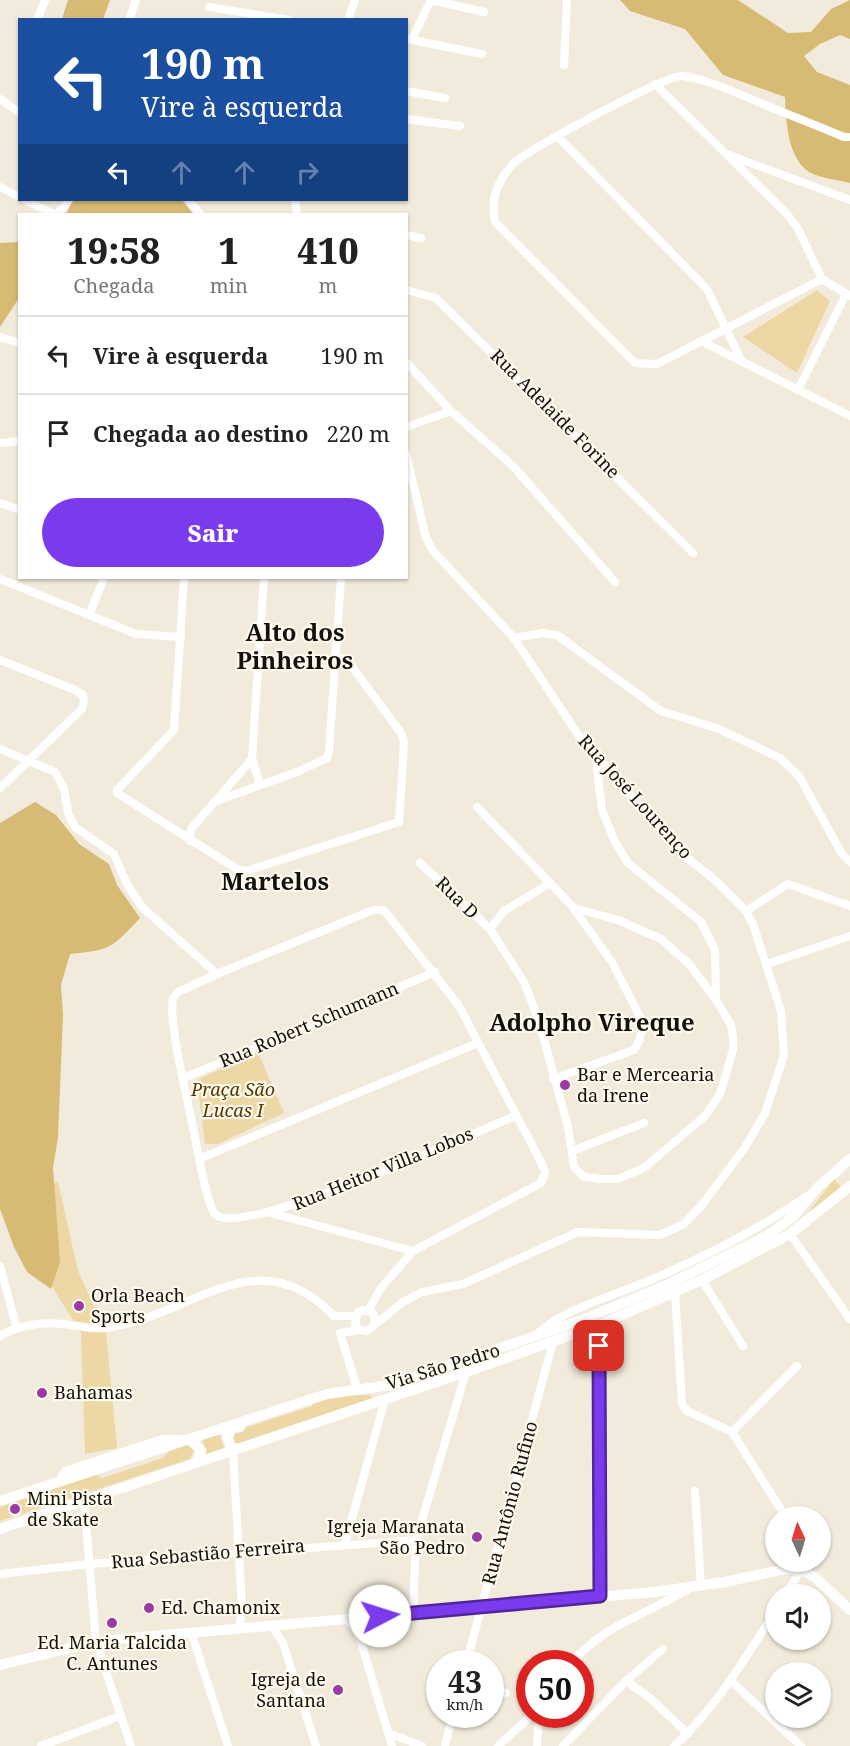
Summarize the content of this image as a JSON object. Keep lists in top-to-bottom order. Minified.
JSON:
{"streets":{"main road":["Via São Pedro"],"street":["Rua Adelaide Forine","Rua José Lourenço","Rua D","Rua Robert Schumann","Rua Heitor Villa Lobos","Rua Antônio Rufino","Rua Sebastião Ferreira"]},"districts":["Alto dos Pinheiros","Martelos","Adolpho Vireque"],"parks":["Praça São Lucas I"],"places":["Bar e Mercearia da Irene","Orla Beach Sports","Bahamas","Mini Pista de Skate","Igreja Maranata São Pedro","Ed. Chamonix","Ed. Maria Talcida C. Antunes","Igreja de Santana"],"north":"top","page":{"turn":["190 m","Vire à esquerda"],"eta":["19:58","Chegada","1","min","410","m"],"list":[{"name":"Vire à esquerda","value":"190 m"},{"name":"Chegada ao destino","value":"220 m"}],"buttons":"Sair","speed":"43 km/h","limit":"50"}}
